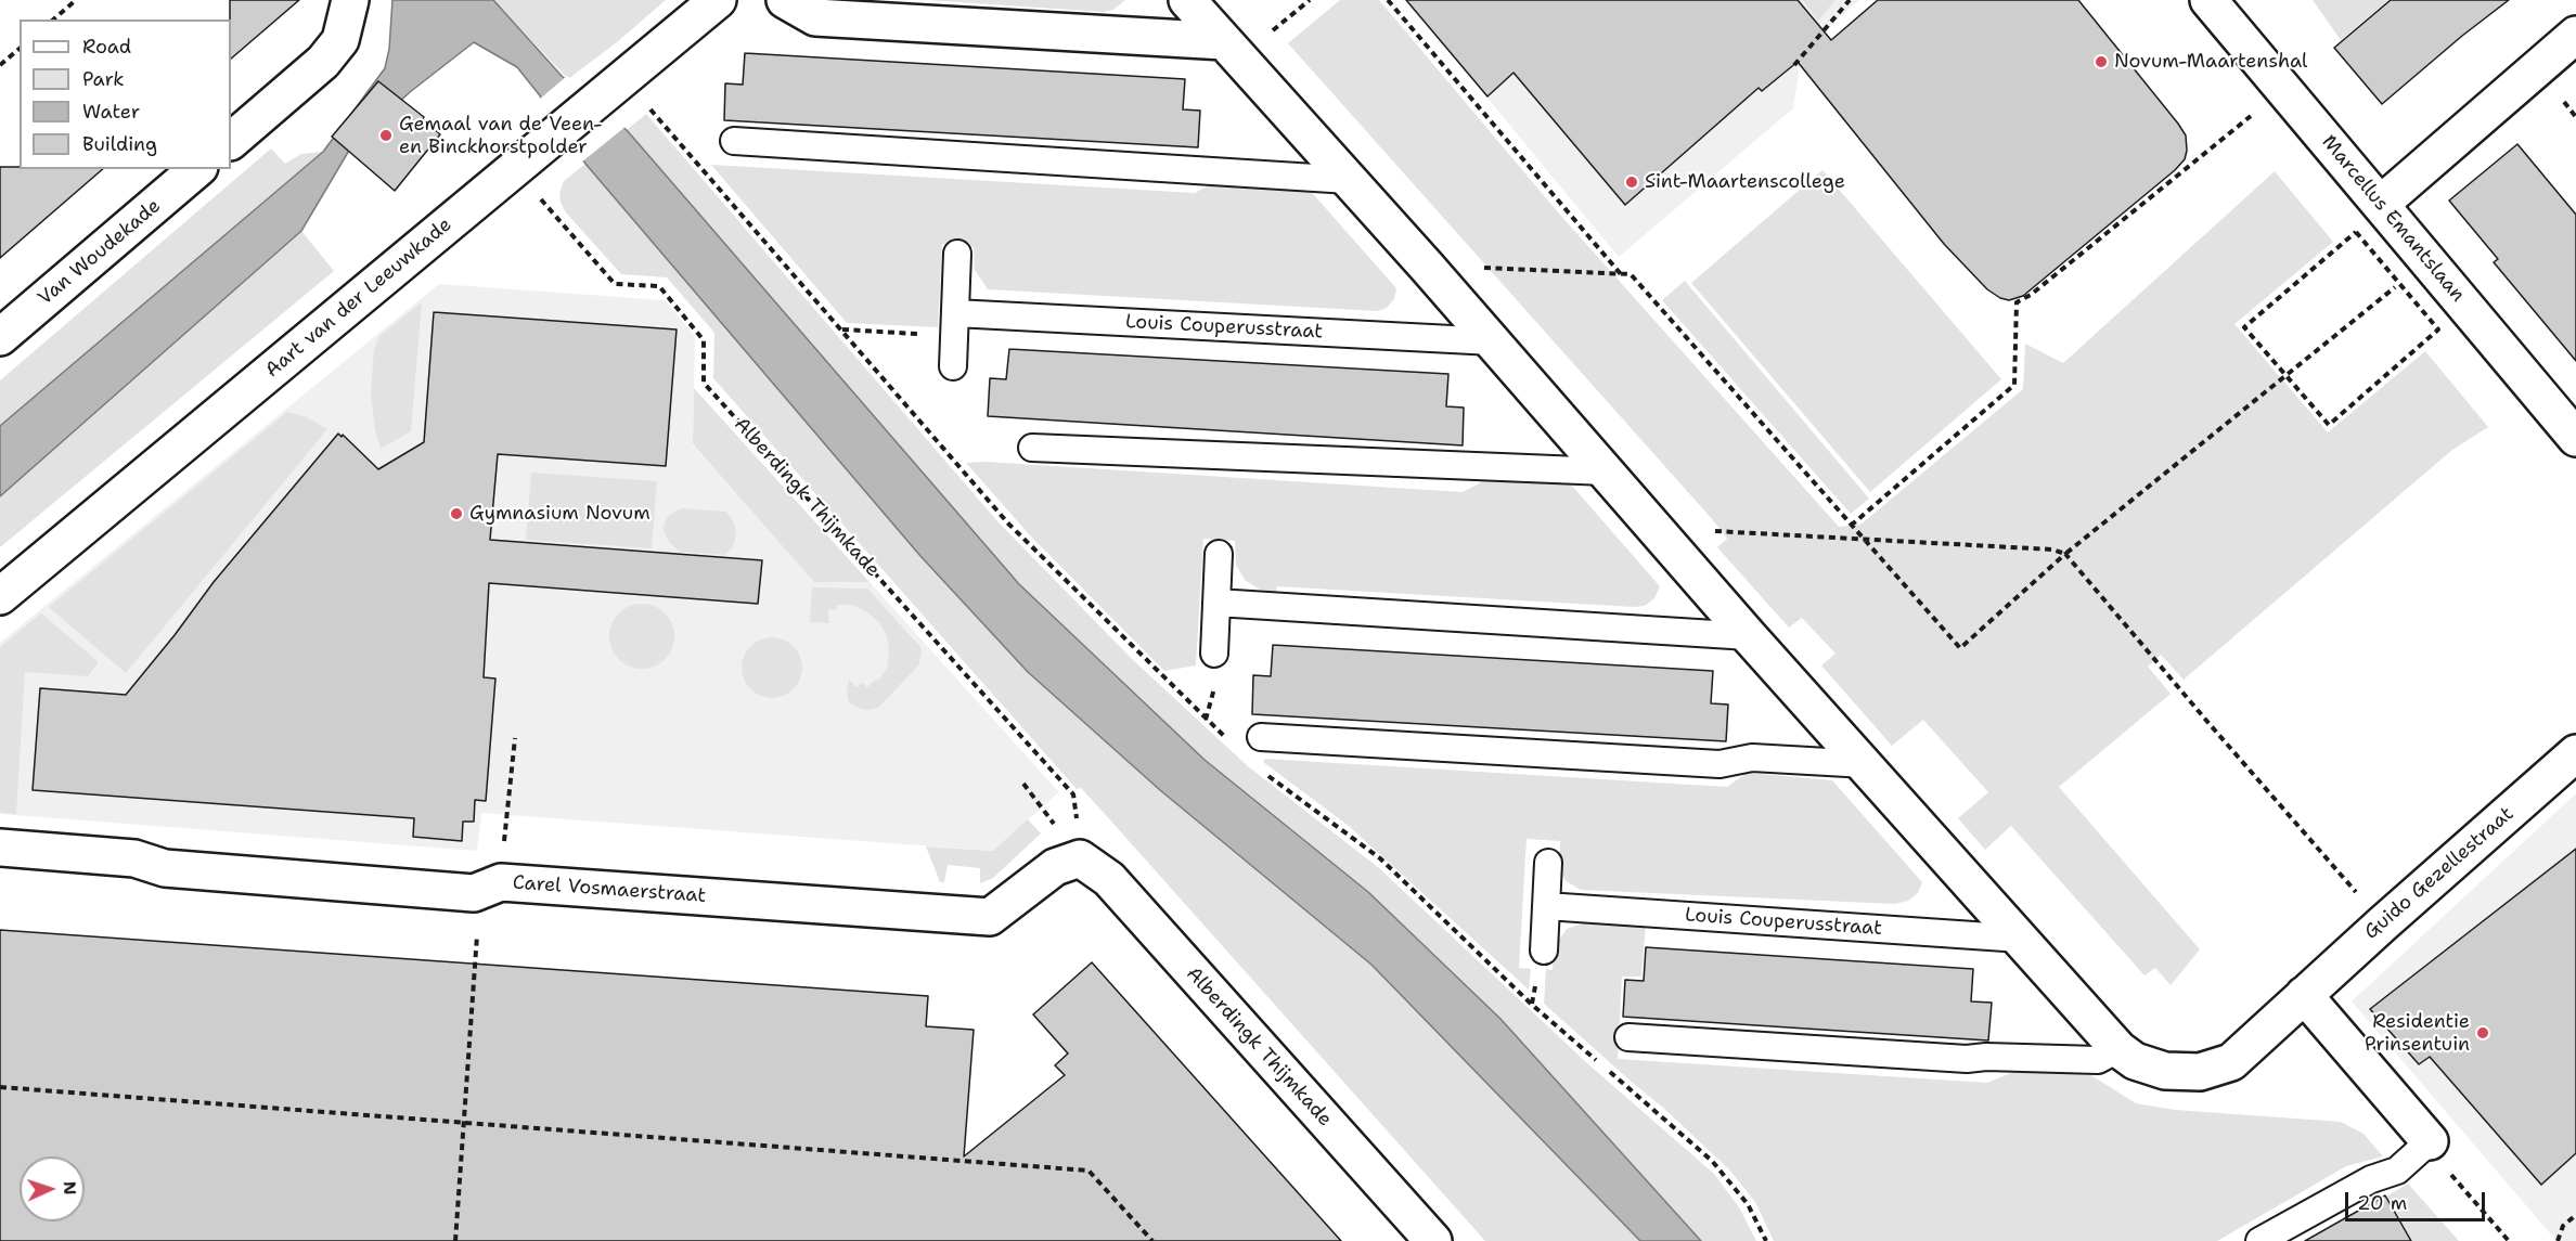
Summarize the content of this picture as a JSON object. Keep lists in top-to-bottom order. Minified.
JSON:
{"streets":{"street":["Marcellus Emantslaan","Van Woudekade","Aart van der Leeuwkade","Alberdingk Thijmkade","Guido Gezellestraat","Carel Vosmaerstraat"],"lane":["Louis Couperusstraat"]},"crossings":[["Aart van der Leeuwkade","Alberdingk Thijmkade"],["Alberdingk Thijmkade","Carel Vosmaerstraat"]],"places":["Novum-Maartenshal","Gemaal van de Veen- en Binckhorstpolder","Sint-Maartenscollege","Gymnasium Novum","Residentie Prinsentuin"],"legend":["Road","Park","Water","Building"],"scale_bar":"20 m","north":"right"}
